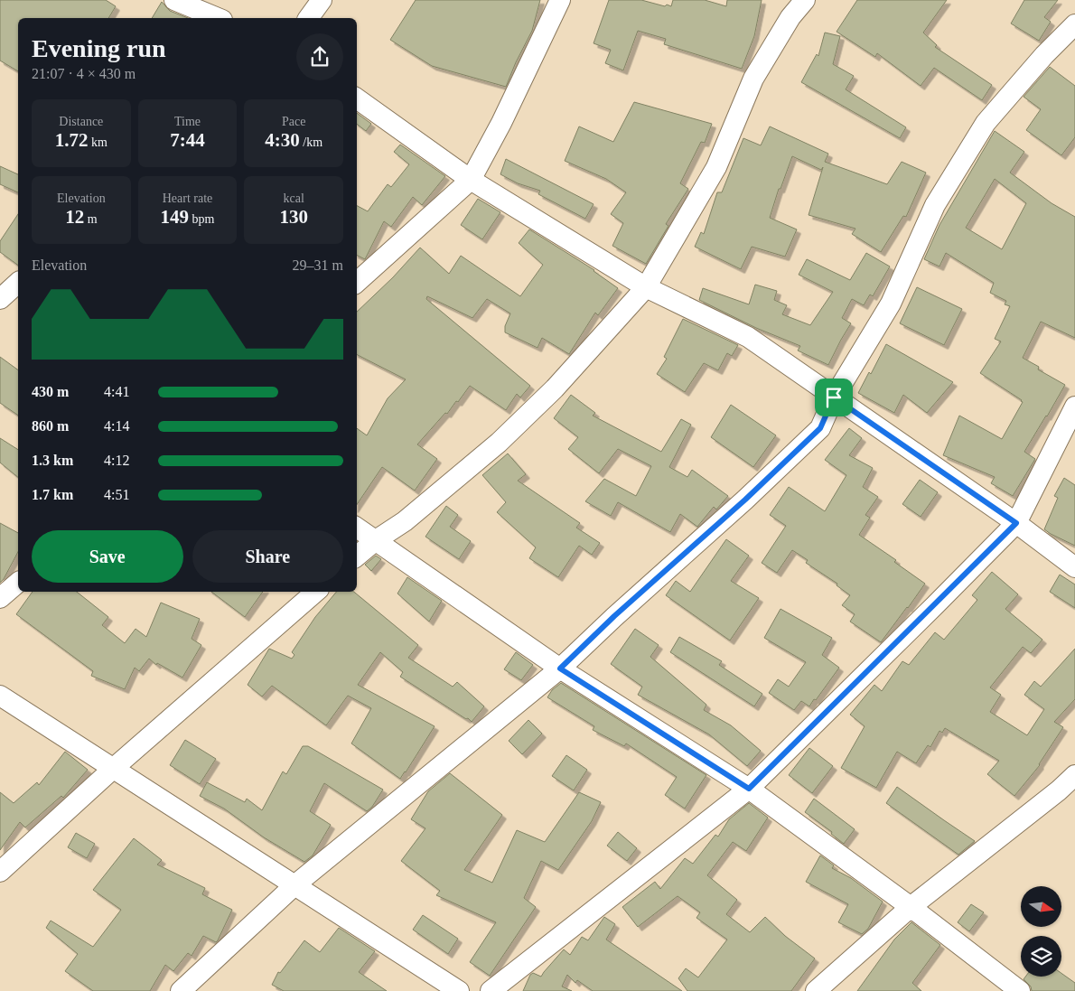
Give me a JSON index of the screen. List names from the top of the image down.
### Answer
{
  "north": "right",
  "page": {
    "heading": ["Evening run", "21:07 · 4 × 430 m"],
    "stats": [
      ["Distance", "1.72 km"],
      ["Time", "7:44"],
      ["Pace", "4:30 /km"],
      ["Elevation", "12 m"],
      ["Heart rate", "149 bpm"],
      ["kcal", "130"]
    ],
    "chart": ["Elevation", "29–31 m"],
    "list": [
      {
        "name": "430 m",
        "note": "4:41"
      },
      {
        "name": "860 m",
        "note": "4:14"
      },
      {
        "name": "1.3 km",
        "note": "4:12"
      },
      {
        "name": "1.7 km",
        "note": "4:51"
      }
    ],
    "buttons": ["Save", "Share"]
  }
}
